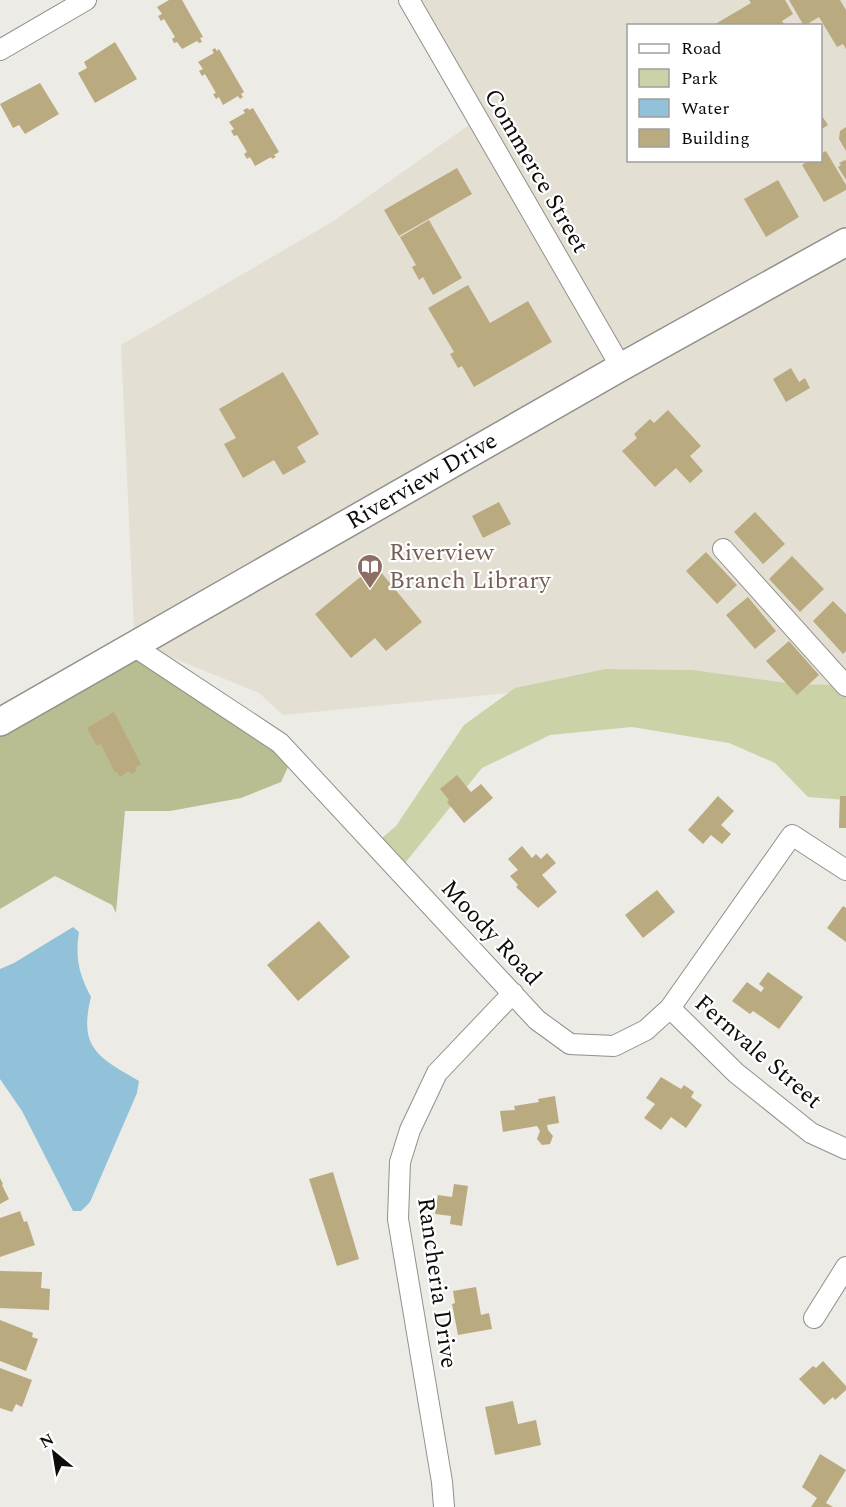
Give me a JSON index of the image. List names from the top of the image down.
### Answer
{
  "streets": {
    "street": [
      "Commerce Street",
      "Riverview Drive",
      "Moody Road",
      "Fernvale Street",
      "Rancheria Drive"
    ]
  },
  "crossings": [
    ["Commerce Street", "Riverview Drive"],
    ["Riverview Drive", "Moody Road"],
    ["Moody Road", "Fernvale Street"],
    ["Moody Road", "Rancheria Drive"]
  ],
  "places": {
    "library": ["Riverview Branch Library"]
  },
  "legend": [
    "Road",
    "Park",
    "Water",
    "Building"
  ],
  "north": "top left"
}
